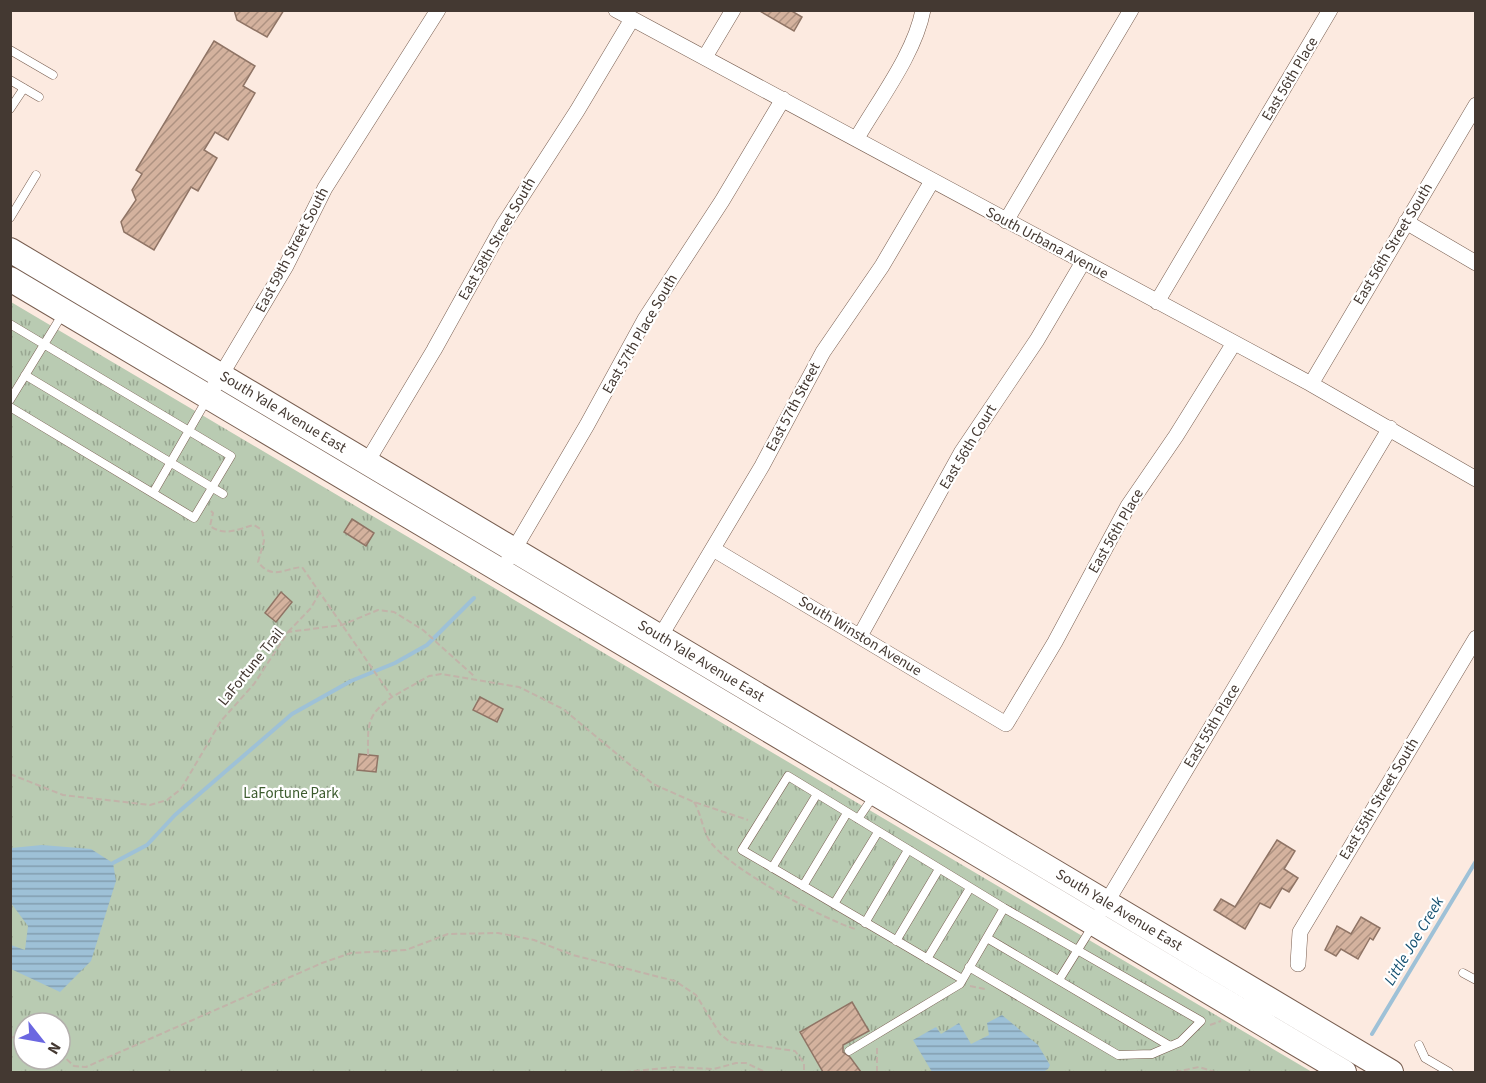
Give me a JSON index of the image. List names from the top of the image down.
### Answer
{
  "streets": {
    "main road": ["South Yale Avenue East"],
    "street": [
      "East 56th Place",
      "East 58th Street South",
      "South Urbana Avenue",
      "East 56th Street South",
      "East 59th Street South",
      "East 57th Place South",
      "East 57th Street",
      "East 56th Court",
      "South Winston Avenue",
      "East 55th Place",
      "East 55th Street South"
    ],
    "path": ["LaFortune Trail"]
  },
  "crossings": [
    ["East 56th Place", "South Urbana Avenue"],
    ["East 56th Place", "South Winston Avenue"],
    ["East 58th Street South", "South Urbana Avenue"],
    ["East 58th Street South", "South Yale Avenue East"],
    ["South Urbana Avenue", "East 56th Street South"],
    ["South Urbana Avenue", "East 57th Place South"],
    ["South Urbana Avenue", "East 57th Street"],
    ["South Urbana Avenue", "East 56th Court"],
    ["South Urbana Avenue", "East 55th Place"],
    ["East 59th Street South", "South Yale Avenue East"],
    ["East 57th Place South", "South Yale Avenue East"],
    ["East 57th Street", "South Yale Avenue East"],
    ["East 57th Street", "South Winston Avenue"],
    ["South Yale Avenue East", "East 55th Place"],
    ["East 56th Court", "South Winston Avenue"]
  ],
  "water": ["Little Joe Creek"],
  "parks": ["LaFortune Park"],
  "north": "bottom right"
}
